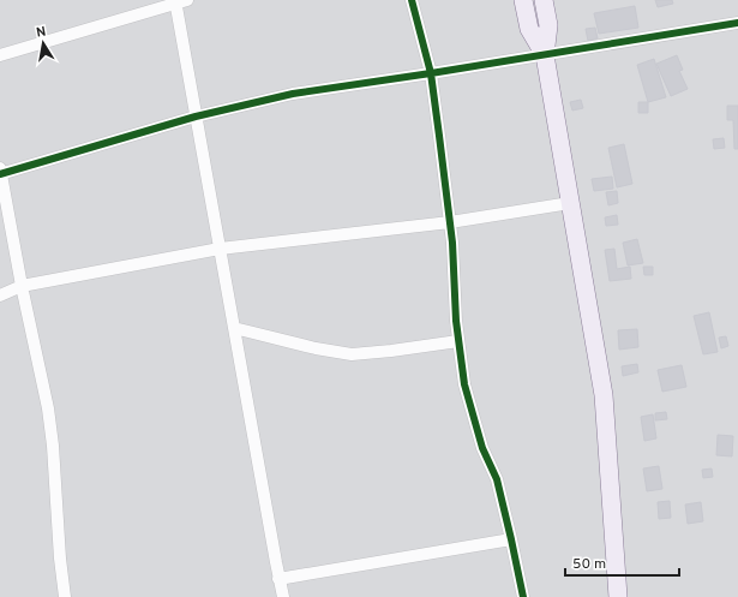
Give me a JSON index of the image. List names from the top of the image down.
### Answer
{
  "scale_bar": "50 m",
  "north": "top"
}
